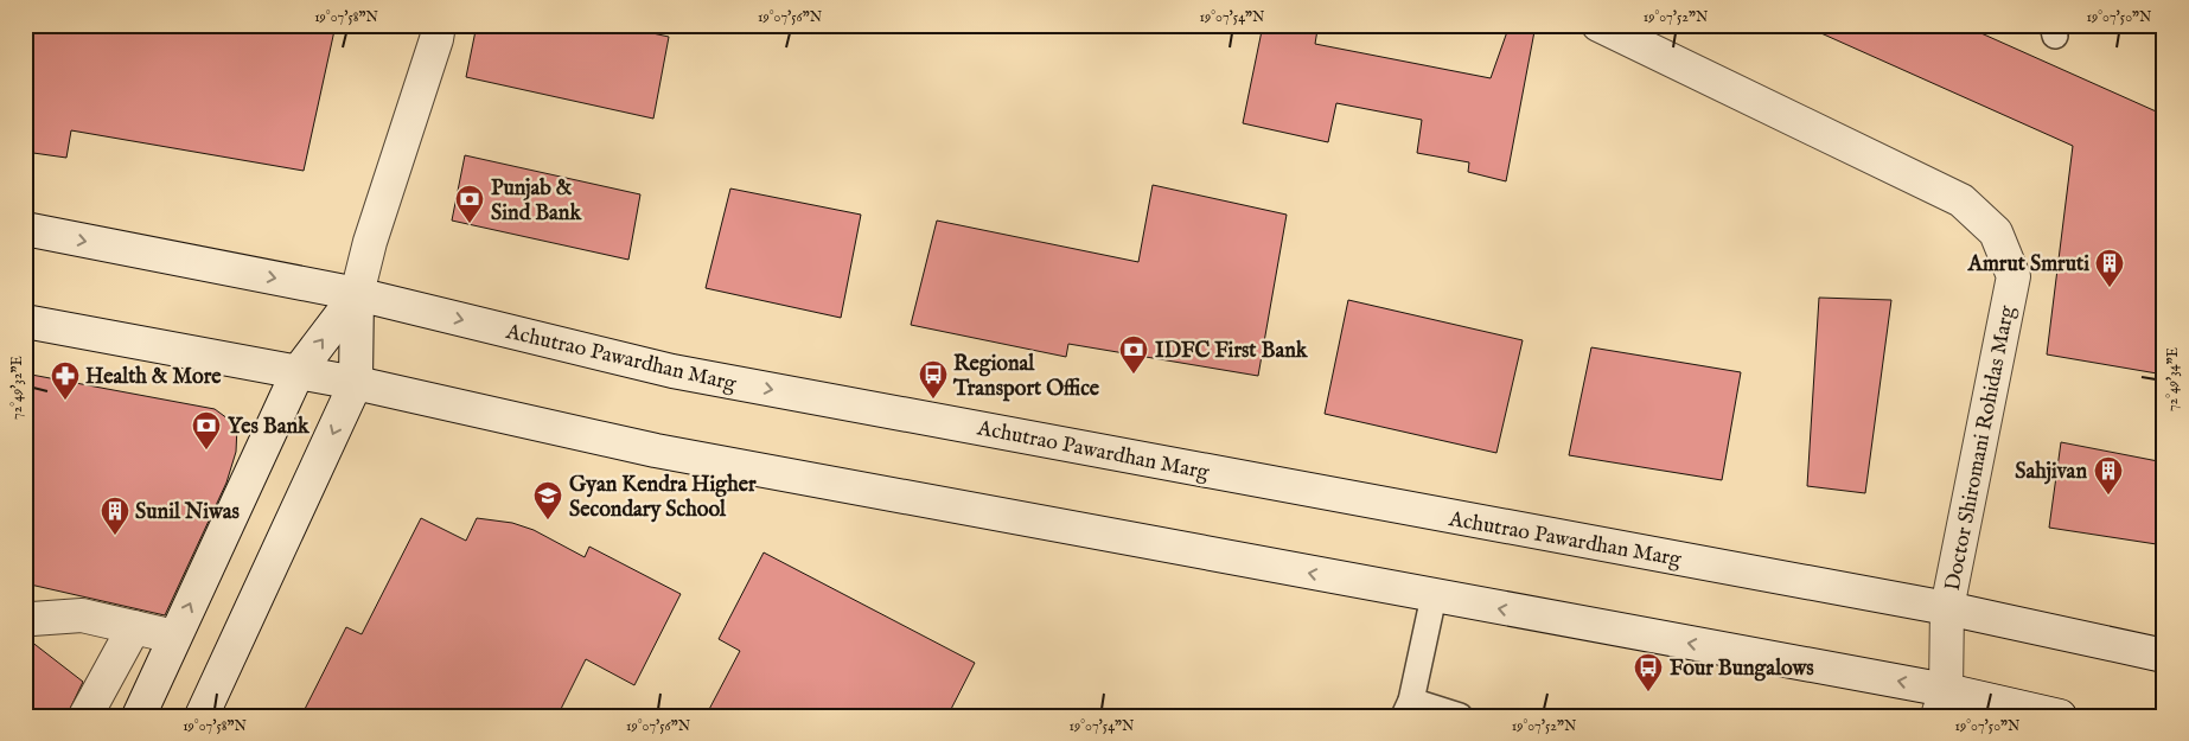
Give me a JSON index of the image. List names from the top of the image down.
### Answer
{
  "streets": {
    "main road": ["Achutrao Pawardhan Marg", "Doctor Shiromani Rohidas Marg"]
  },
  "crossings": [
    ["Achutrao Pawardhan Marg", "Doctor Shiromani Rohidas Marg"]
  ],
  "places": {
    "bank": ["Punjab & Sind Bank", "IDFC First Bank", "Yes Bank"],
    "building": ["Amrut Smruti", "Sahjivan", "Sunil Niwas"],
    "bus stop": ["Regional Transport Office", "Four Bungalows"],
    "pharmacy": ["Health & More"],
    "school or university": ["Gyan Kendra Higher Secondary School"]
  },
  "coordinates": [
    "19°07'58\"N",
    "19°07'56\"N",
    "19°07'54\"N",
    "19°07'52\"N",
    "19°07'50\"N",
    "72°49'34\"E",
    "72°49'32\"E"
  ]
}
